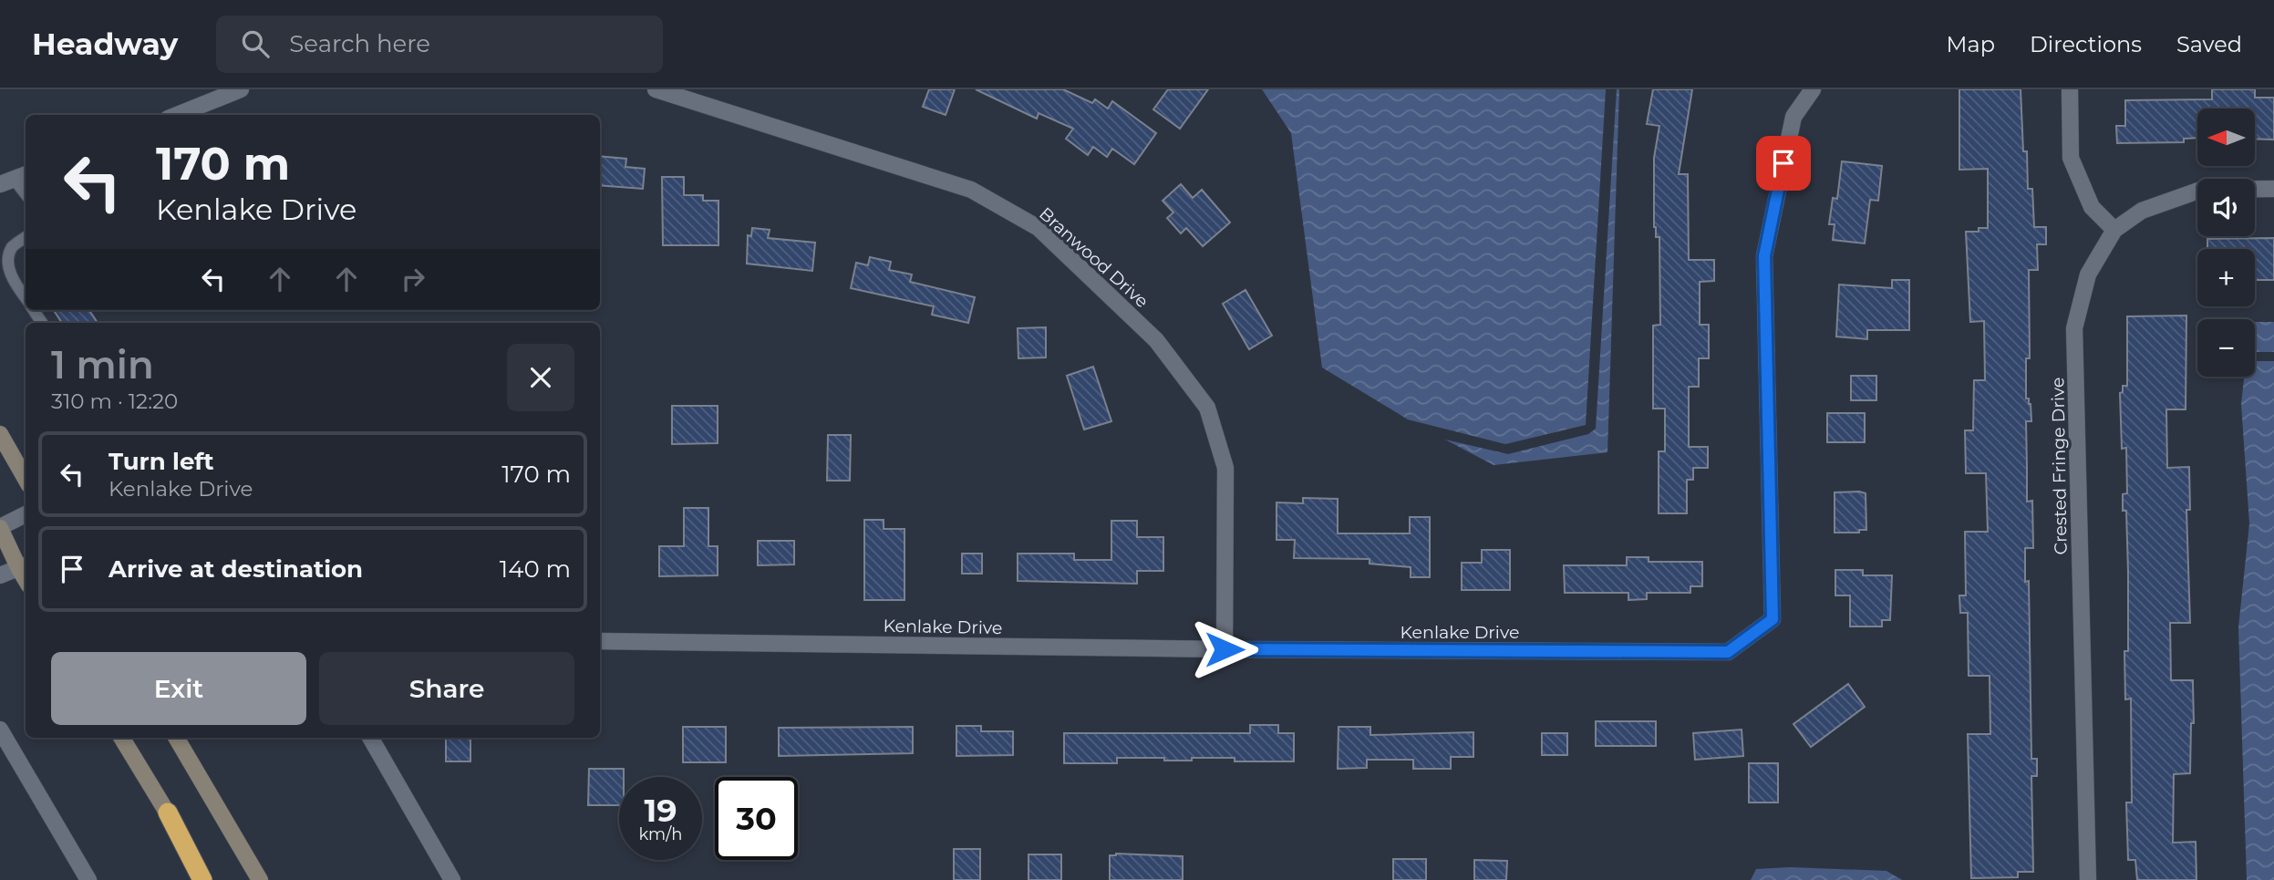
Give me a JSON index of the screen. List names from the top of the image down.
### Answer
{
  "streets": {
    "street": ["Branwood Drive", "Crested Fringe Drive", "Kenlake Drive"]
  },
  "crossings": [
    ["Branwood Drive", "Kenlake Drive"]
  ],
  "north": "left",
  "page": {
    "header": "Headway",
    "search": "Search here",
    "nav": ["Map", "Directions", "Saved"],
    "map_buttons": ["+", "−"],
    "turn": ["170 m", "Kenlake Drive"],
    "heading": ["1 min", "310 m · 12:20"],
    "list": [
      {
        "name": "Turn left",
        "note": "Kenlake Drive",
        "value": "170 m"
      },
      {
        "name": "Arrive at destination",
        "value": "140 m"
      }
    ],
    "buttons": ["Exit", "Share"],
    "speed": "19 km/h",
    "limit": "30"
  }
}
